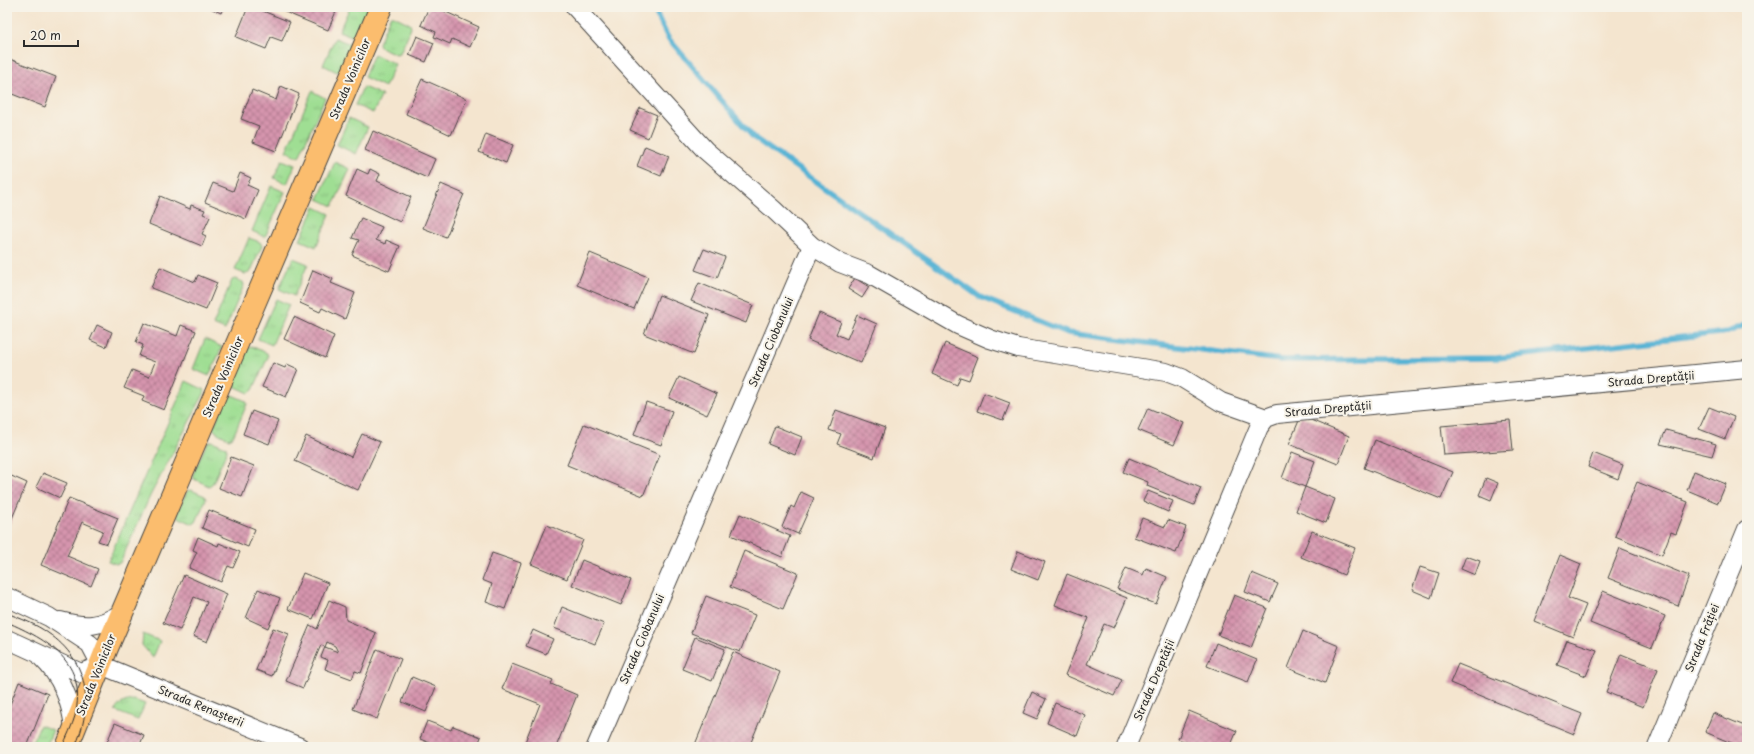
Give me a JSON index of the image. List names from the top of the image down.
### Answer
{
  "streets": {
    "main road": ["Strada Voinicilor"],
    "street": [
      "Strada Ciobanului",
      "Strada Dreptății",
      "Strada Frăției",
      "Strada Renașterii"
    ]
  },
  "crossings": [
    ["Strada Voinicilor", "Strada Renașterii"]
  ],
  "scale_bar": "20 m"
}
